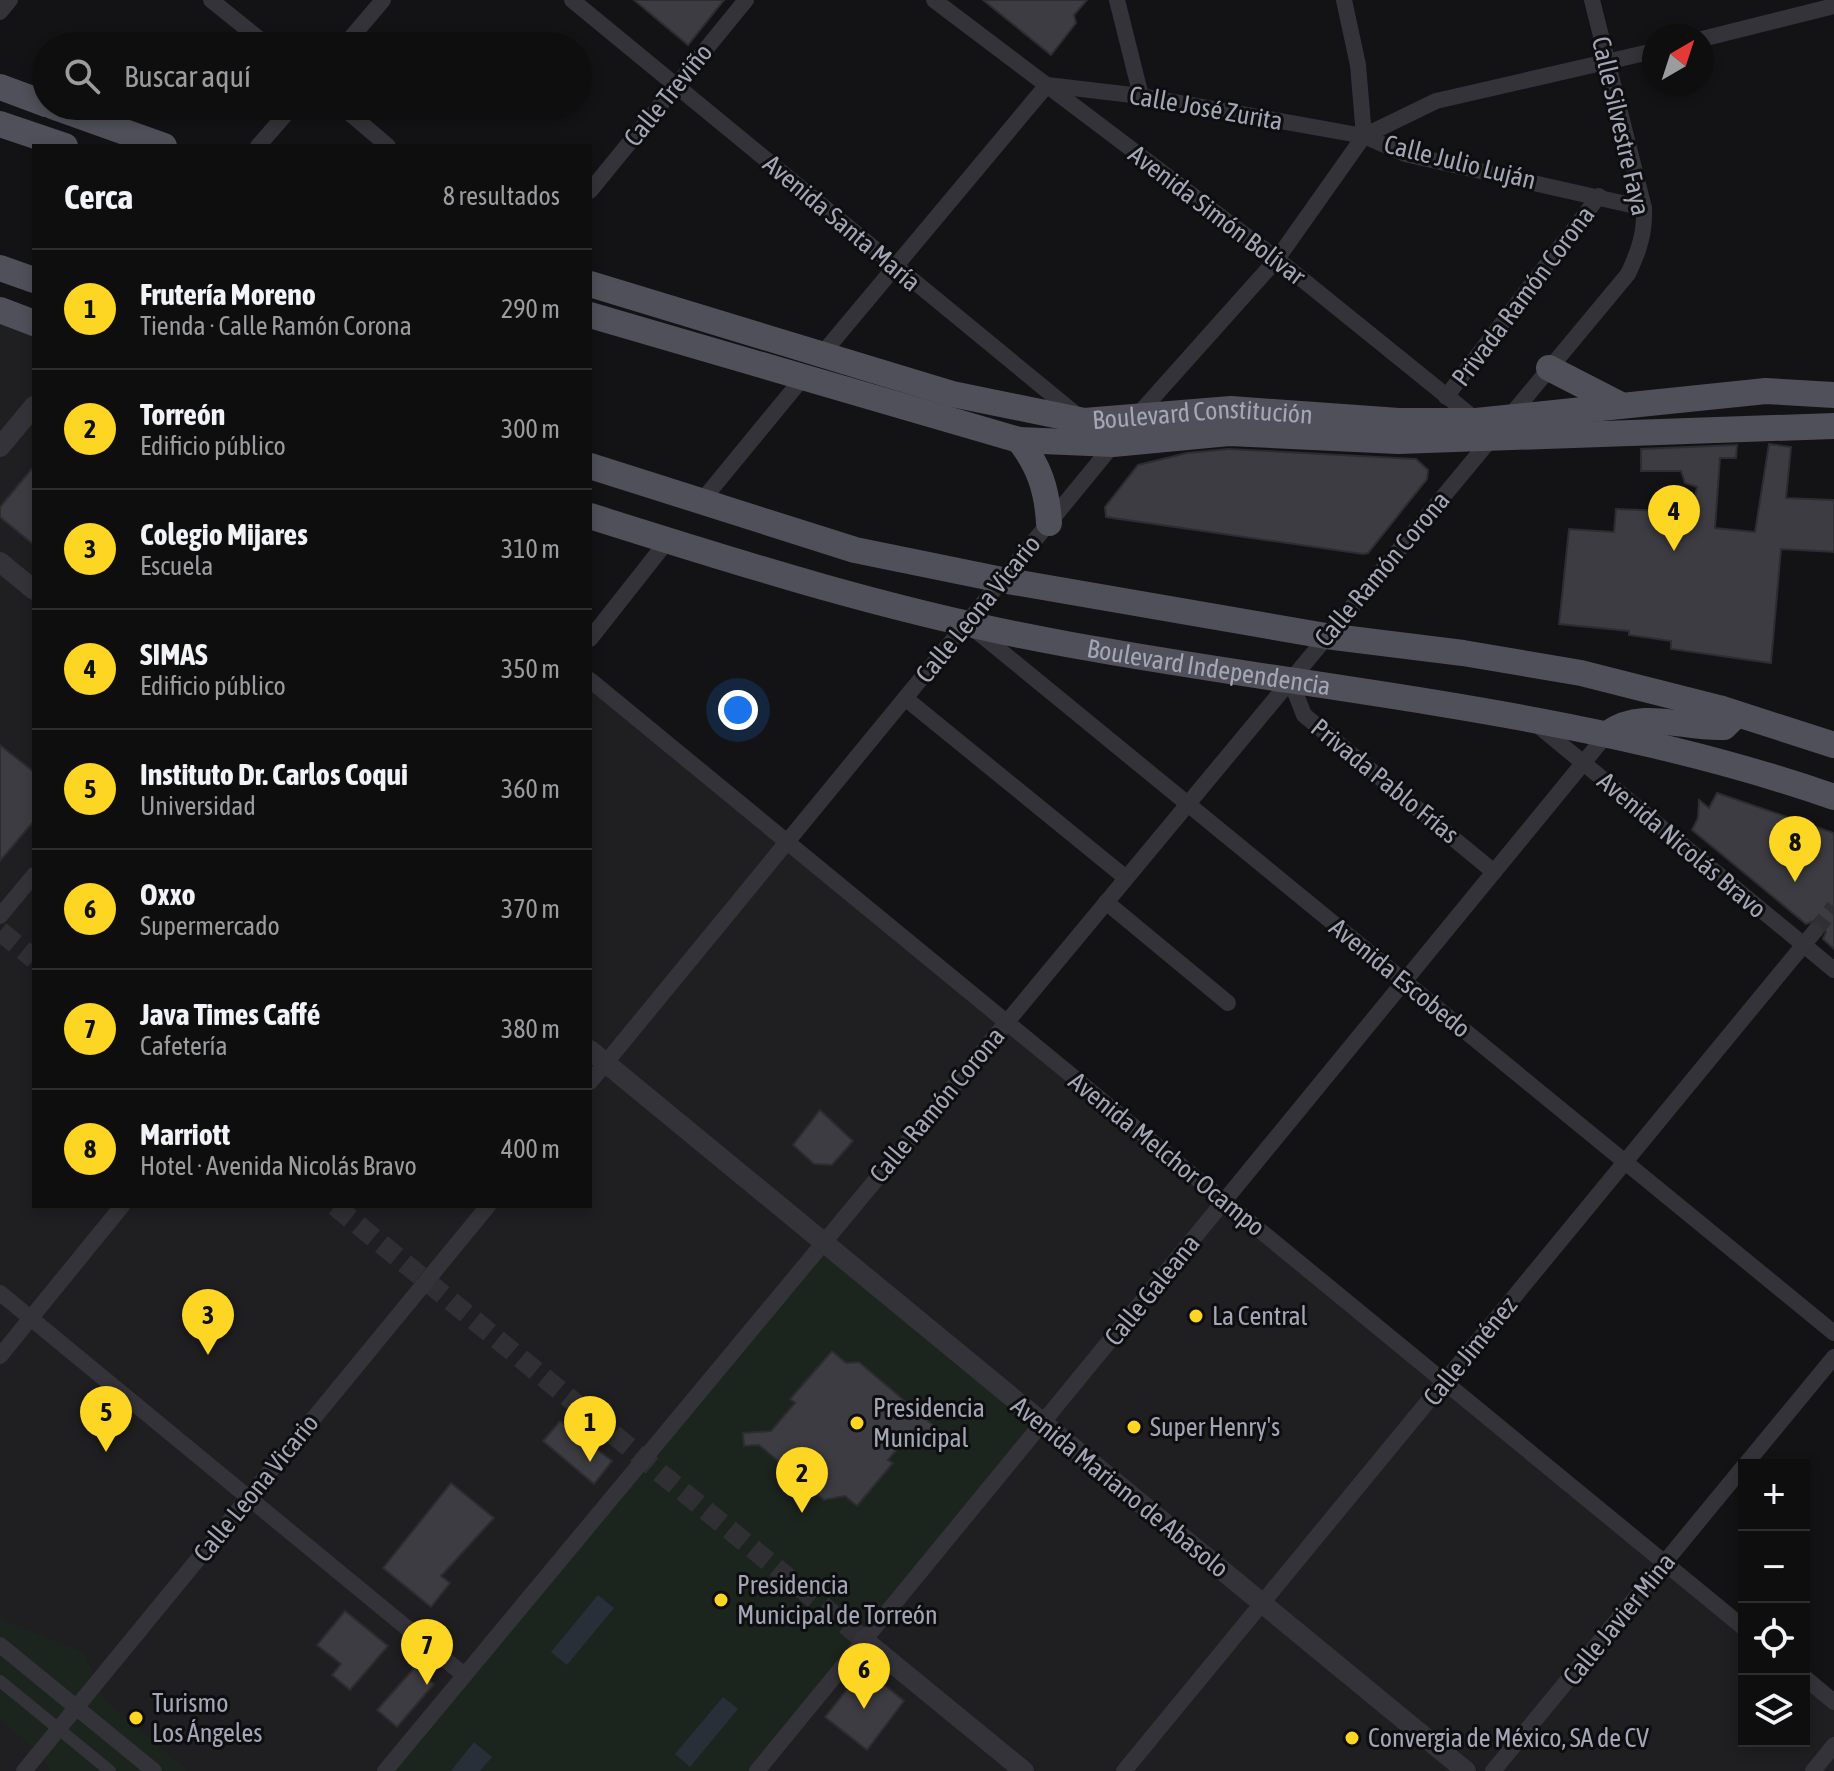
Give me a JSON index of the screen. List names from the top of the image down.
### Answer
{
  "streets": {
    "main road": ["Boulevard Constitución", "Boulevard Independencia"],
    "street": [
      "Calle Treviño",
      "Calle José Zurita",
      "Calle Silvestre Faya",
      "Calle Julio Luján",
      "Avenida Simón Bolívar",
      "Avenida Santa María",
      "Privada Ramón Corona",
      "Calle Ramón Corona",
      "Calle Leona Vicario",
      "Privada Pablo Frías",
      "Avenida Nicolás Bravo",
      "Avenida Escobedo",
      "Avenida Melchor Ocampo",
      "Calle Galeana",
      "Calle Jiménez",
      "Avenida Mariano de Abasolo",
      "Calle Javier Mina"
    ]
  },
  "crossings": [
    ["Calle Treviño", "Avenida Santa María"],
    ["Calle José Zurita", "Calle Julio Luján"],
    ["Calle José Zurita", "Avenida Simón Bolívar"],
    ["Calle José Zurita", "Calle Leona Vicario"],
    ["Calle Silvestre Faya", "Calle Julio Luján"],
    ["Calle Silvestre Faya", "Boulevard Constitución"],
    ["Calle Julio Luján", "Privada Ramón Corona"],
    ["Calle Julio Luján", "Calle Leona Vicario"],
    ["Avenida Simón Bolívar", "Privada Ramón Corona"],
    ["Avenida Simón Bolívar", "Boulevard Constitución"],
    ["Avenida Simón Bolívar", "Calle Ramón Corona"],
    ["Avenida Simón Bolívar", "Calle Leona Vicario"],
    ["Avenida Santa María", "Boulevard Constitución"],
    ["Avenida Santa María", "Calle Leona Vicario"],
    ["Boulevard Constitución", "Calle Ramón Corona"],
    ["Boulevard Constitución", "Calle Leona Vicario"],
    ["Calle Ramón Corona", "Boulevard Independencia"],
    ["Calle Ramón Corona", "Privada Pablo Frías"],
    ["Calle Ramón Corona", "Avenida Escobedo"],
    ["Calle Ramón Corona", "Avenida Melchor Ocampo"],
    ["Calle Ramón Corona", "Avenida Mariano de Abasolo"],
    ["Calle Leona Vicario", "Boulevard Independencia"],
    ["Calle Leona Vicario", "Avenida Escobedo"],
    ["Calle Leona Vicario", "Avenida Melchor Ocampo"],
    ["Calle Leona Vicario", "Avenida Mariano de Abasolo"],
    ["Boulevard Independencia", "Privada Pablo Frías"],
    ["Boulevard Independencia", "Avenida Nicolás Bravo"],
    ["Boulevard Independencia", "Avenida Escobedo"],
    ["Boulevard Independencia", "Calle Galeana"],
    ["Privada Pablo Frías", "Calle Galeana"],
    ["Avenida Nicolás Bravo", "Calle Galeana"],
    ["Avenida Nicolás Bravo", "Calle Jiménez"],
    ["Avenida Escobedo", "Calle Galeana"],
    ["Avenida Escobedo", "Calle Jiménez"],
    ["Avenida Melchor Ocampo", "Calle Galeana"],
    ["Avenida Melchor Ocampo", "Calle Jiménez"],
    ["Avenida Melchor Ocampo", "Calle Javier Mina"],
    ["Calle Galeana", "Avenida Mariano de Abasolo"],
    ["Calle Jiménez", "Avenida Mariano de Abasolo"]
  ],
  "places": [
    "La Central",
    "Presidencia Municipal",
    "Super Henry's",
    "Presidencia Municipal de Torreón",
    "Turismo Los Ángeles",
    "Convergia de México, SA de CV"
  ],
  "north": "top right",
  "page": {
    "search": "Buscar aquí",
    "heading": ["Cerca", "8 resultados"],
    "list": [
      {
        "mark": "1",
        "name": "Frutería Moreno",
        "note": "Tienda · Calle Ramón Corona",
        "value": "290 m"
      },
      {
        "mark": "2",
        "name": "Torreón",
        "note": "Edificio público",
        "value": "300 m"
      },
      {
        "mark": "3",
        "name": "Colegio Mijares",
        "note": "Escuela",
        "value": "310 m"
      },
      {
        "mark": "4",
        "name": "SIMAS",
        "note": "Edificio público",
        "value": "350 m"
      },
      {
        "mark": "5",
        "name": "Instituto Dr. Carlos Coqui",
        "note": "Universidad",
        "value": "360 m"
      },
      {
        "mark": "6",
        "name": "Oxxo",
        "note": "Supermercado",
        "value": "370 m"
      },
      {
        "mark": "7",
        "name": "Java Times Caffé",
        "note": "Cafetería",
        "value": "380 m"
      },
      {
        "mark": "8",
        "name": "Marriott",
        "note": "Hotel · Avenida Nicolás Bravo",
        "value": "400 m"
      }
    ],
    "pins": [
      "4",
      "8",
      "3",
      "5",
      "1",
      "2",
      "7",
      "6"
    ],
    "map_buttons": ["+", "−"]
  }
}
